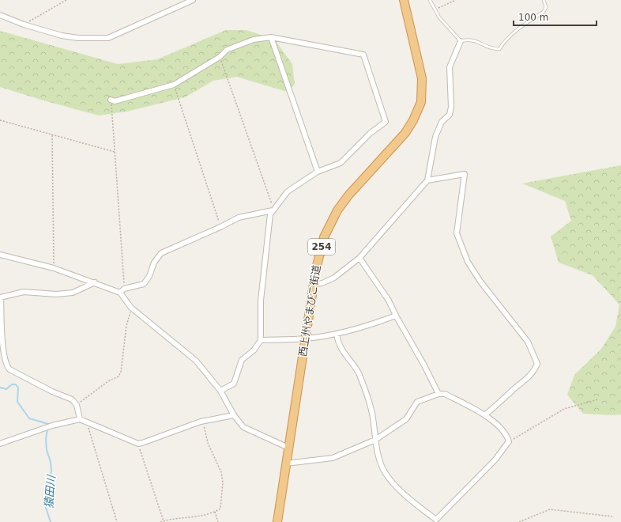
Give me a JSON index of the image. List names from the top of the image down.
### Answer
{
  "streets": {
    "highway": ["254", "西上州やまびこ街道"]
  },
  "water": ["猿田川"],
  "scale_bar": "100 m"
}
